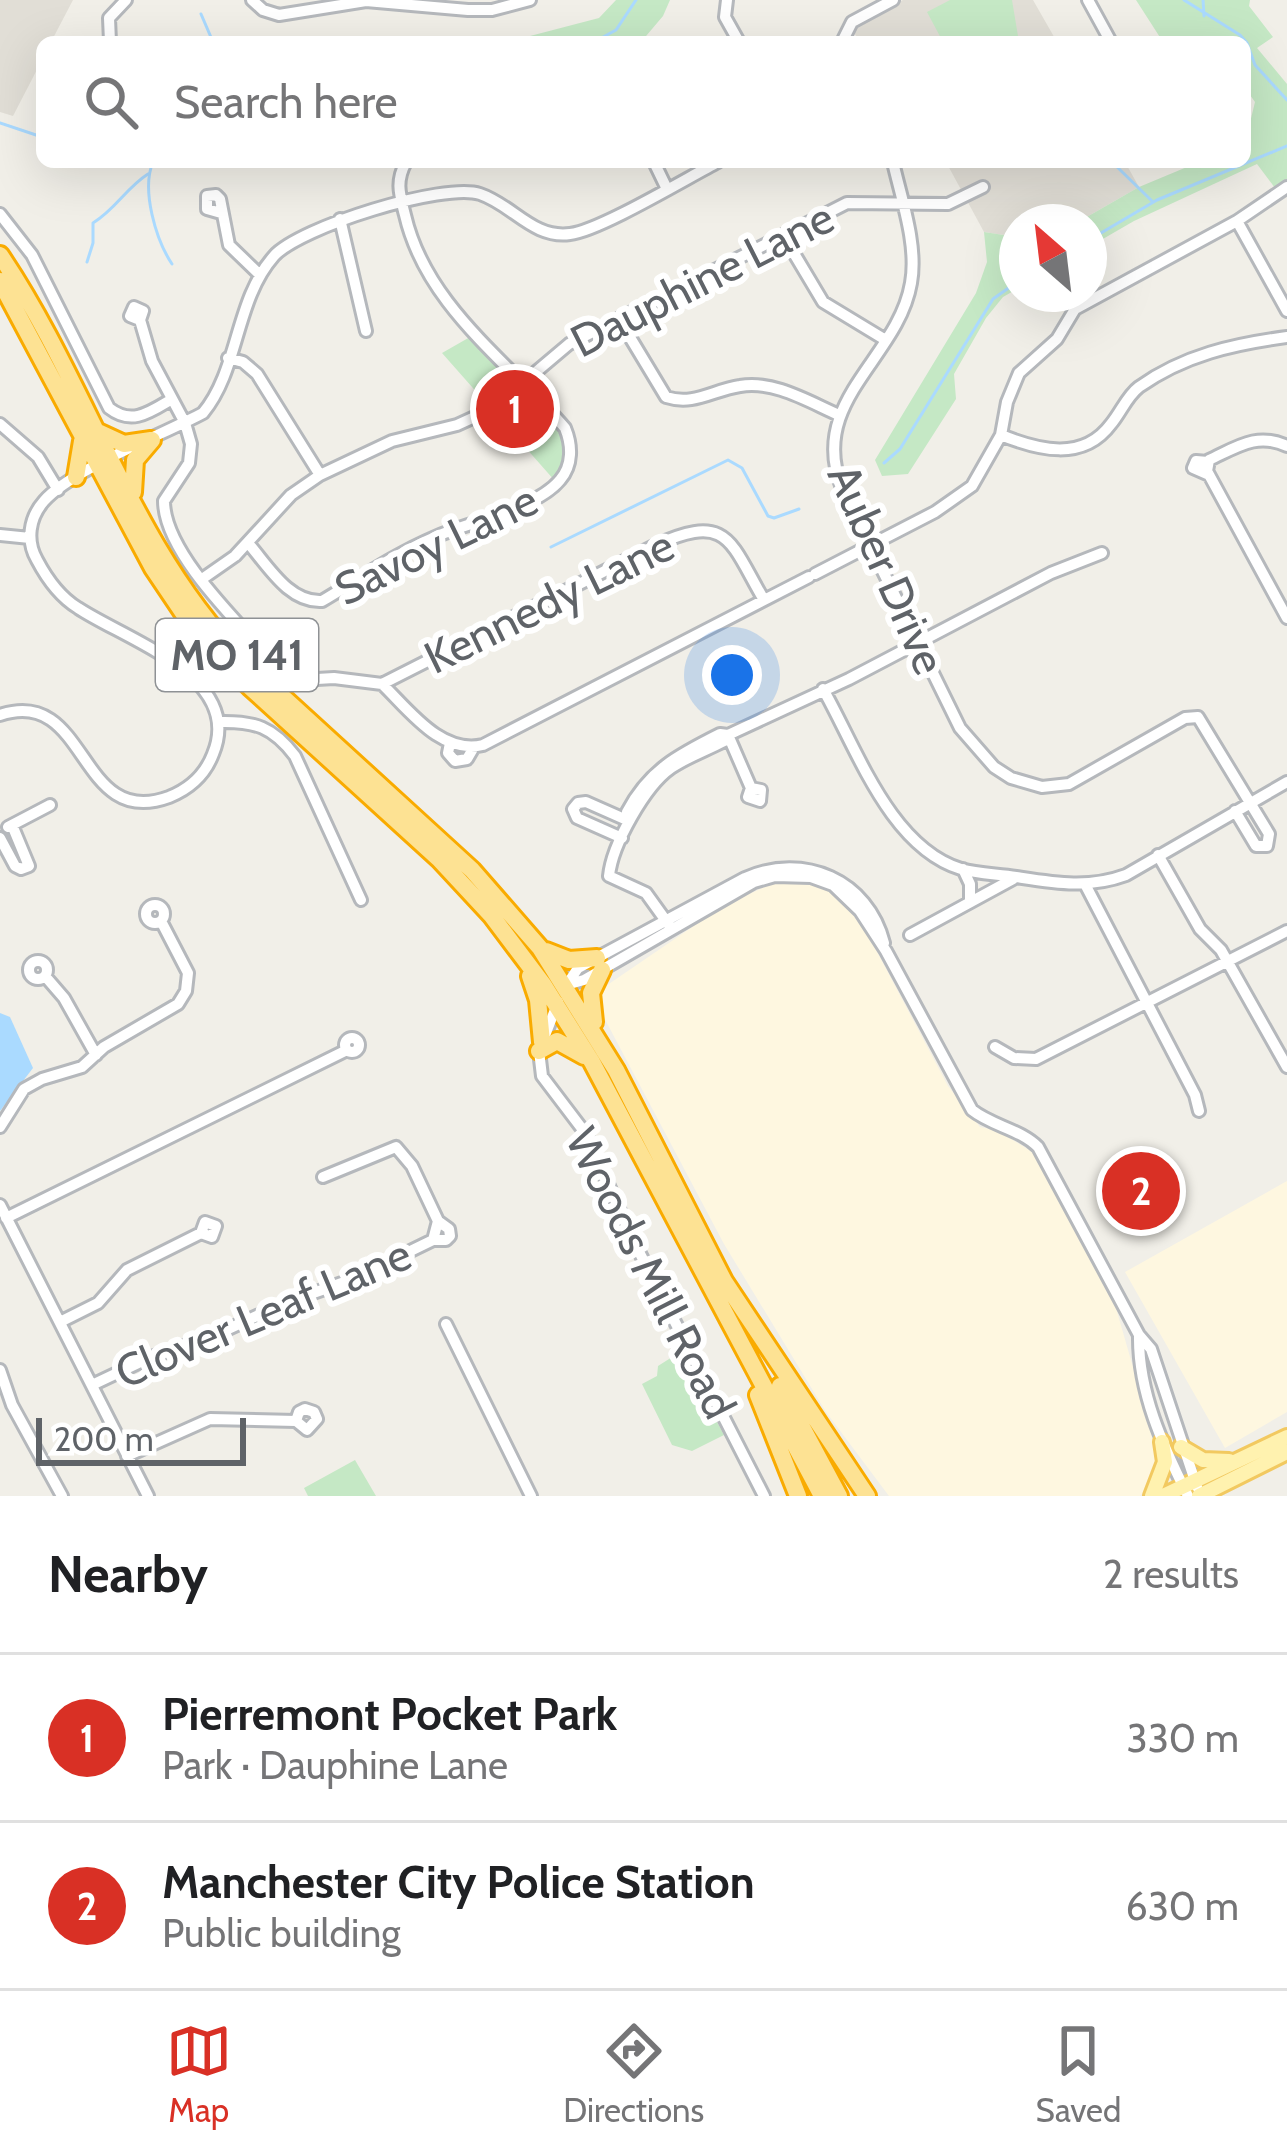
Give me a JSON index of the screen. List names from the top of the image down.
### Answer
{
  "streets": {
    "highway": ["MO 141"],
    "street": [
      "Dauphine Lane",
      "Savoy Lane",
      "Auber Drive",
      "Kennedy Lane",
      "Woods Mill Road",
      "Clover Leaf Lane"
    ]
  },
  "crossings": [
    ["Dauphine Lane", "Savoy Lane"],
    ["Dauphine Lane", "Auber Drive"],
    ["Dauphine Lane", "Kennedy Lane"]
  ],
  "scale_bar": "200 m",
  "north": "top left",
  "page": {
    "search": "Search here",
    "pins": ["1", "2"],
    "scale": "200 m",
    "heading": ["Nearby", "2 results"],
    "list": [
      {
        "mark": "1",
        "name": "Pierremont Pocket Park",
        "note": "Park · Dauphine Lane",
        "value": "330 m"
      },
      {
        "mark": "2",
        "name": "Manchester City Police Station",
        "note": "Public building",
        "value": "630 m"
      }
    ],
    "nav": ["Map", "Directions", "Saved"]
  }
}
